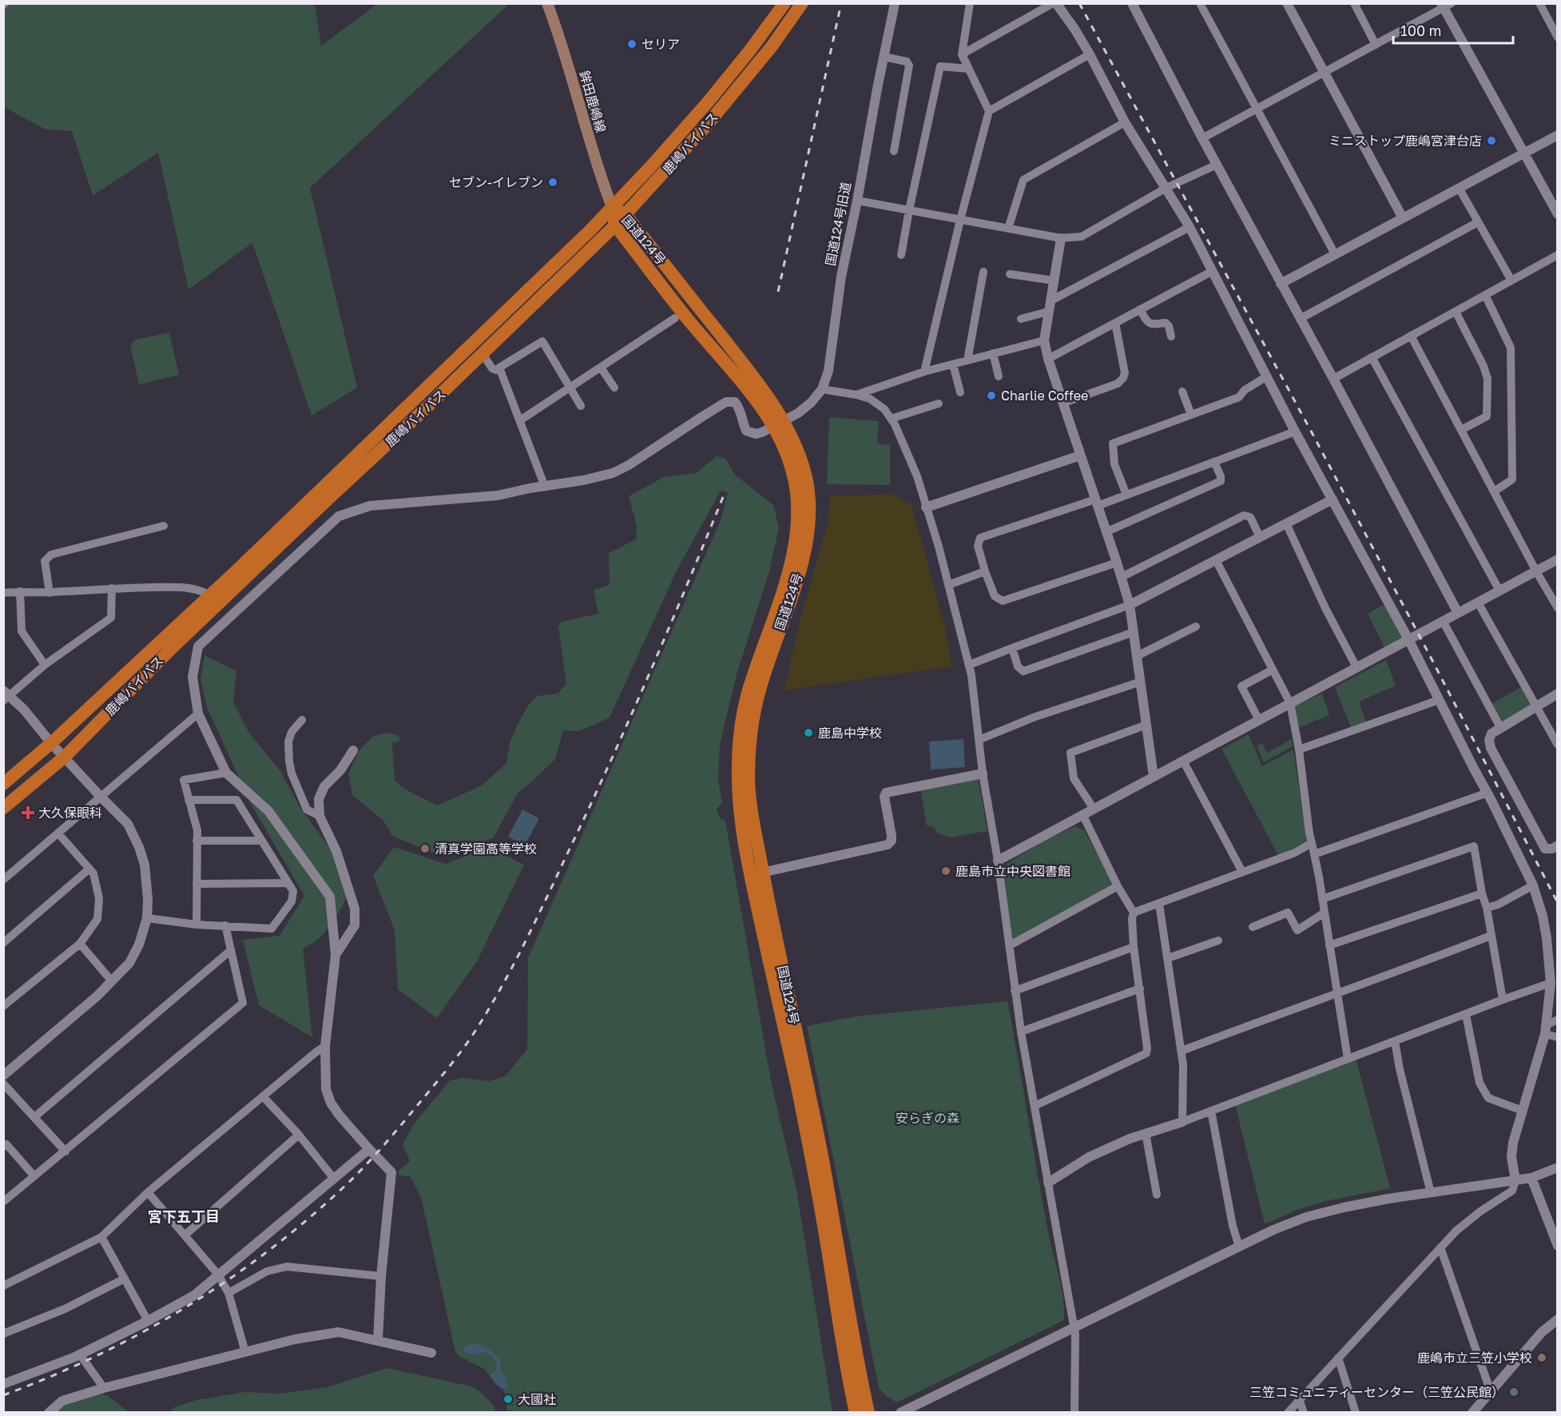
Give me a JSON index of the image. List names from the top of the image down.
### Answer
{
  "streets": {
    "highway": ["鹿嶋バイパス", "国道124号"],
    "main road": ["鉾田鹿嶋線"],
    "street": ["国道124号旧道"]
  },
  "crossings": [
    ["鉾田鹿嶋線", "鹿嶋バイパス"],
    ["鉾田鹿嶋線", "国道124号"],
    ["鹿嶋バイパス", "国道124号"],
    ["国道124号旧道", "国道124号"]
  ],
  "districts": ["宮下五丁目"],
  "parks": ["安らぎの森"],
  "places": {
    "other": [
      "セリア",
      "ミニストップ鹿嶋宮津台店",
      "セブン-イレブン",
      "Charlie Coffee",
      "鹿島中学校",
      "清真学園高等学校",
      "鹿島市立中央図書館",
      "鹿嶋市立三笠小学校",
      "三笠コミュニティーセンター（三笠公民館）",
      "大國社"
    ],
    "health": ["大久保眼科"]
  },
  "scale_bar": "100 m"
}
